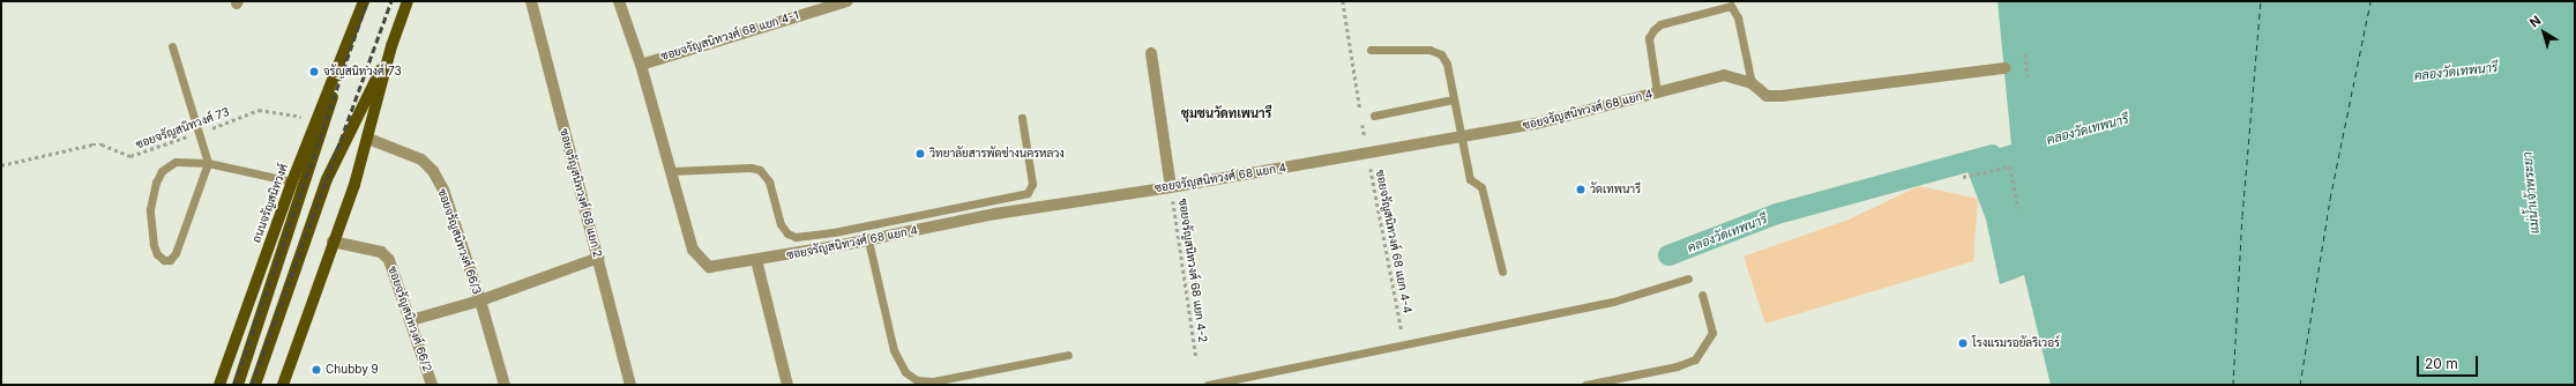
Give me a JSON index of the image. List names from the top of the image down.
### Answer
{
  "streets": {
    "main road": ["ถนนจรัญสนิทวงศ์"],
    "street": [
      "ซอยจรัญสนิทวงศ์ 68 แยก 4-1",
      "ซอยจรัญสนิทวงศ์ 68 แยก 4",
      "ซอยจรัญสนิทวงศ์ 68 แยก 2",
      "ซอยจรัญสนิทวงศ์ 66/3",
      "ซอยจรัญสนิทวงศ์ 66/2"
    ],
    "path": ["ซอยจรัญสนิทวงศ์ 73", "ซอยจรัญสนิทวงศ์ 68 แยก 4-4", "ซอยจรัญสนิทวงศ์ 68 แยก 4-2"]
  },
  "crossings": [
    ["ซอยจรัญสนิทวงศ์ 68 แยก 4-1", "ซอยจรัญสนิทวงศ์ 68 แยก 4"],
    ["ซอยจรัญสนิทวงศ์ 68 แยก 4", "ซอยจรัญสนิทวงศ์ 68 แยก 4-4"],
    ["ซอยจรัญสนิทวงศ์ 68 แยก 4", "ซอยจรัญสนิทวงศ์ 68 แยก 4-2"],
    ["ซอยจรัญสนิทวงศ์ 73", "ถนนจรัญสนิทวงศ์"]
  ],
  "districts": ["ชุมชนวัดทเพนารี"],
  "water": ["คลองวัดเทพนารี", "แม่น้ำเจ้าพระยา"],
  "places": [
    "จรัญสนิทวงศ์ 73",
    "วิทยาลัยสารพัดช่างนครหลวง",
    "วัดเทพนารี",
    "โรงแรมรอยัลริเวอร์",
    "Chubby 9"
  ],
  "scale_bar": "20 m",
  "north": "top left"
}
